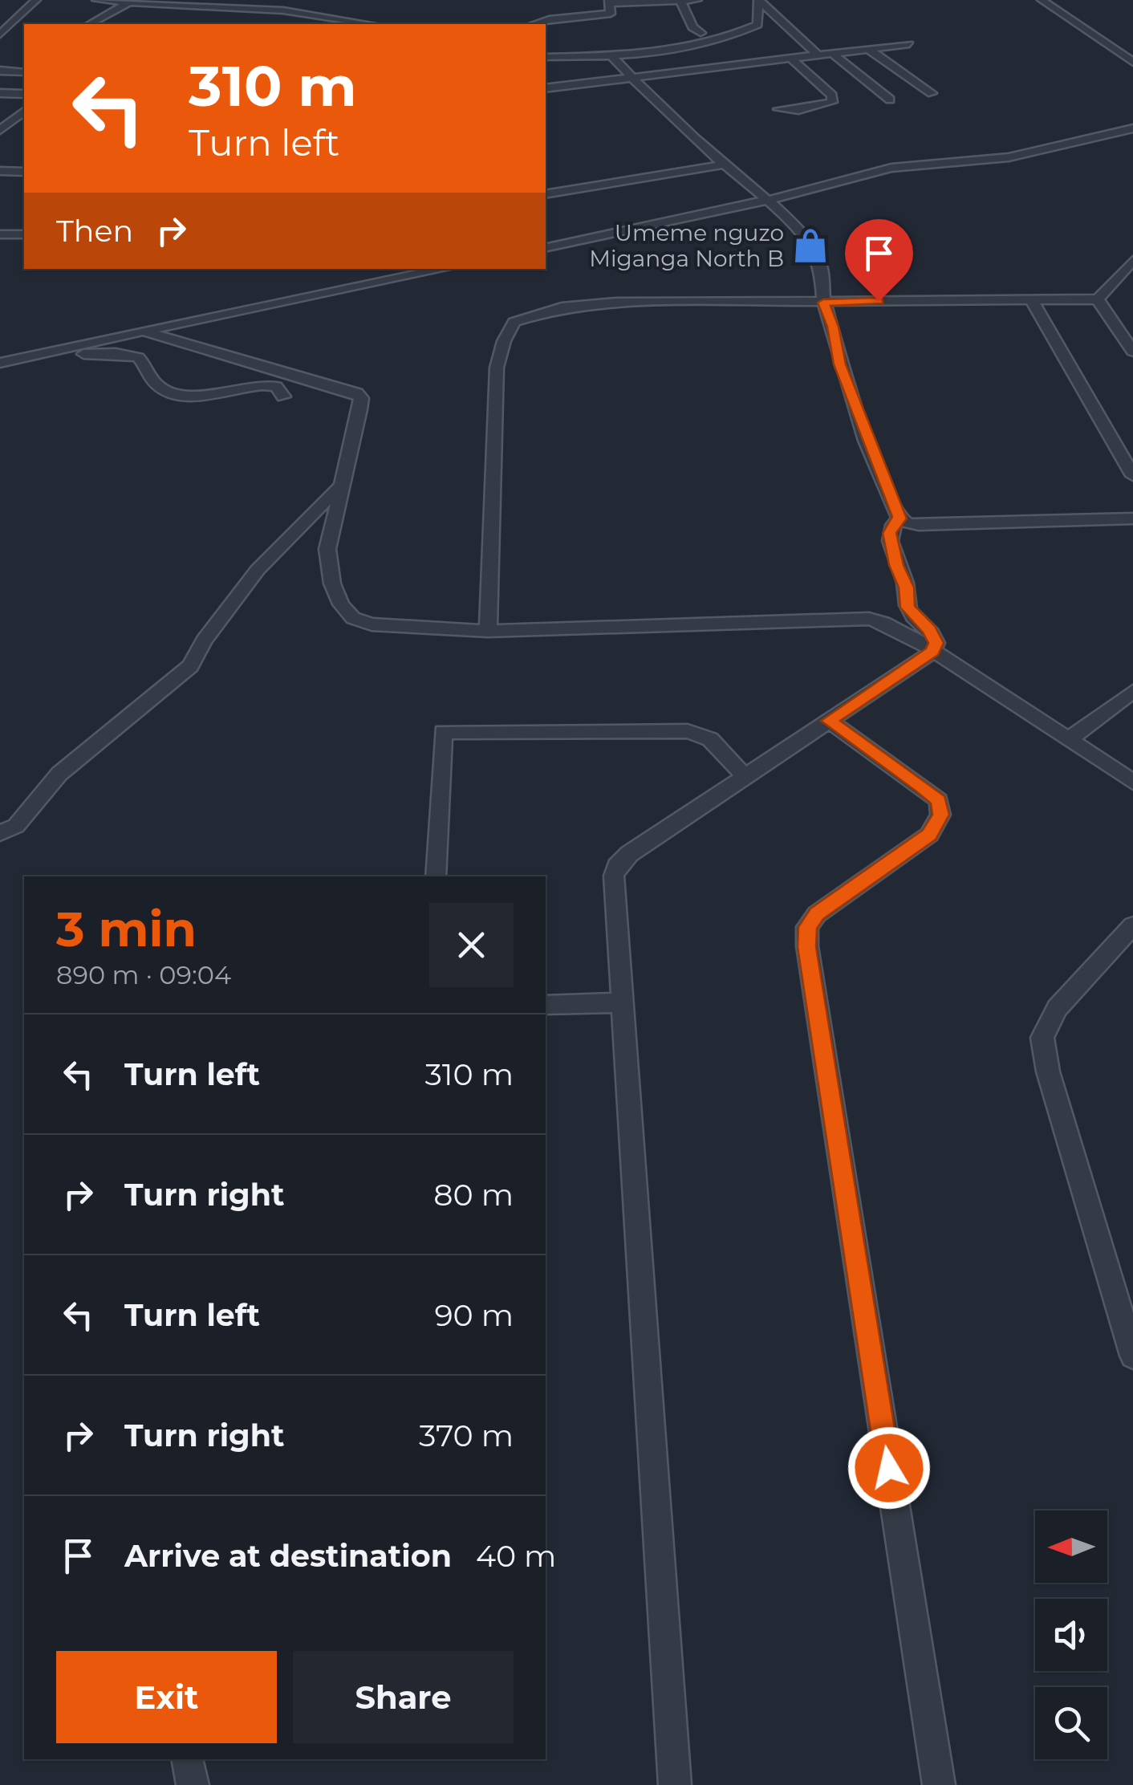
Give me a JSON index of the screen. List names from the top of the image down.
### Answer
{
  "places": {
    "shop": ["Umeme nguzo Miganga North B"]
  },
  "north": "left",
  "page": {
    "turn": ["310 m", "Turn left"],
    "then": "Then",
    "heading": ["3 min", "890 m · 09:04"],
    "list": [
      {
        "name": "Turn left",
        "value": "310 m"
      },
      {
        "name": "Turn right",
        "value": "80 m"
      },
      {
        "name": "Turn left",
        "value": "90 m"
      },
      {
        "name": "Turn right",
        "value": "370 m"
      },
      {
        "name": "Arrive at destination",
        "value": "40 m"
      }
    ],
    "buttons": ["Exit", "Share"]
  }
}
